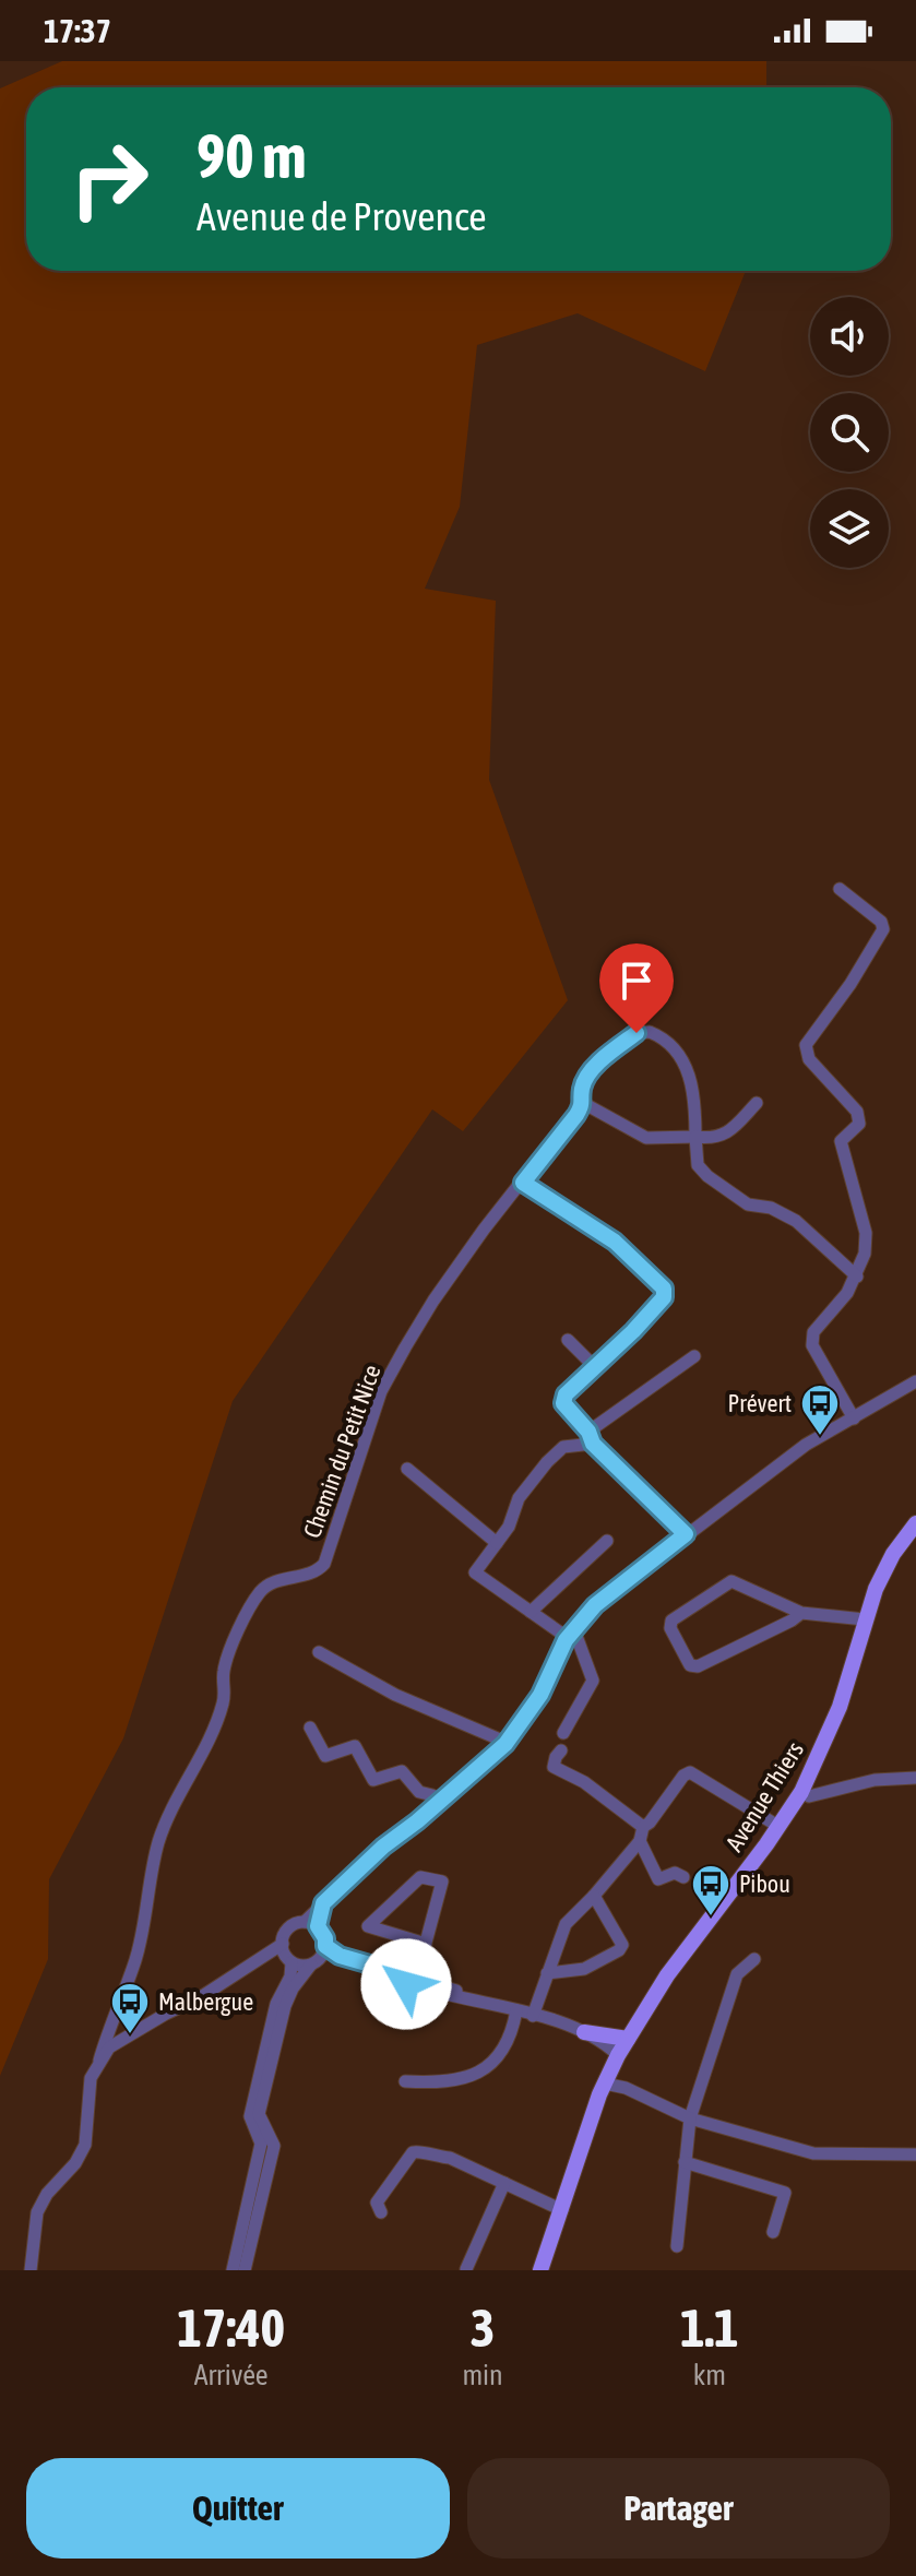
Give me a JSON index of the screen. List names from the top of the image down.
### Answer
{
  "streets": {
    "main road": ["Avenue Thiers"],
    "street": ["Chemin du Petit Nice"]
  },
  "places": {
    "bus stop": ["Prévert", "Pibou", "Malbergue"]
  },
  "page": {
    "status": "17:37",
    "turn": ["90 m", "Avenue de Provence"],
    "eta": [
      "17:40",
      "Arrivée",
      "3",
      "min",
      "1.1",
      "km"
    ],
    "buttons": ["Quitter", "Partager"]
  }
}
